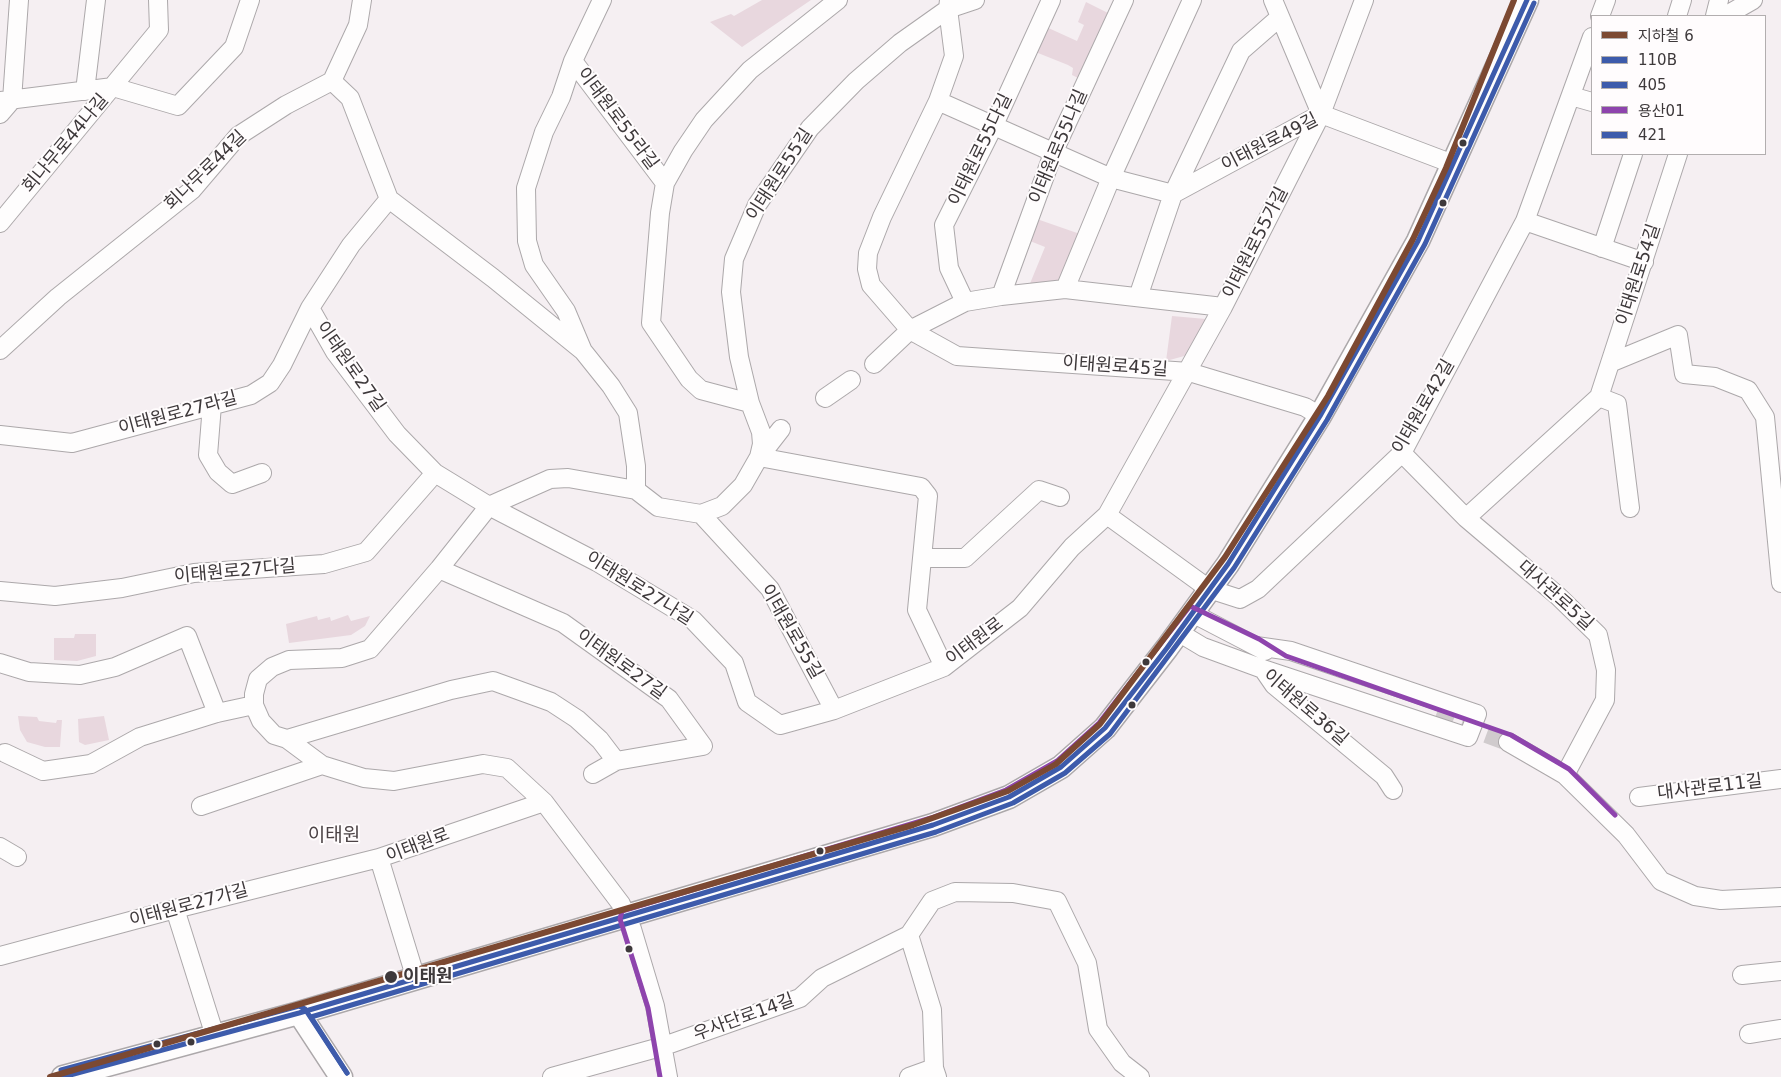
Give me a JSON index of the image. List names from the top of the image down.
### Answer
{
  "streets": {
    "street": [
      "이태원로55라길",
      "이태원로49길",
      "회나무로44나길",
      "이태원로55나길",
      "이태원로55다길",
      "회나무로44길",
      "이태원로55길",
      "이태원로55가길",
      "이태원로54길",
      "이태원로27길",
      "이태원로45길",
      "이태원로42길",
      "이태원로27라길",
      "이태원로27다길",
      "이태원로27나길",
      "대사관로5길",
      "이태원로",
      "이태원로36길",
      "대사관로11길",
      "이태원로27가길",
      "우사단로14길"
    ]
  },
  "crossings": [
    ["이태원로55라길", "이태원로55길"],
    ["이태원로49길", "이태원로55가길"],
    ["이태원로55길", "이태원로45길"],
    ["이태원로55길", "이태원로"],
    ["이태원로55가길", "이태원로45길"],
    ["이태원로55가길", "이태원로"],
    ["이태원로54길", "대사관로5길"],
    ["이태원로27길", "이태원로27라길"],
    ["이태원로27길", "이태원로27다길"],
    ["이태원로27길", "이태원로27나길"],
    ["이태원로45길", "이태원로"],
    ["이태원로42길", "대사관로5길"],
    ["이태원로27나길", "이태원로"],
    ["이태원로", "이태원로27가길"]
  ],
  "districts": ["이태원"],
  "places": ["이태원"],
  "lines": [
    "metro line 6",
    "transit line 110B",
    "transit line 405",
    "transit line 용산01",
    "transit line 421"
  ],
  "legend": [
    "지하철 6",
    "110B",
    "405",
    "용산01",
    "421"
  ]
}
